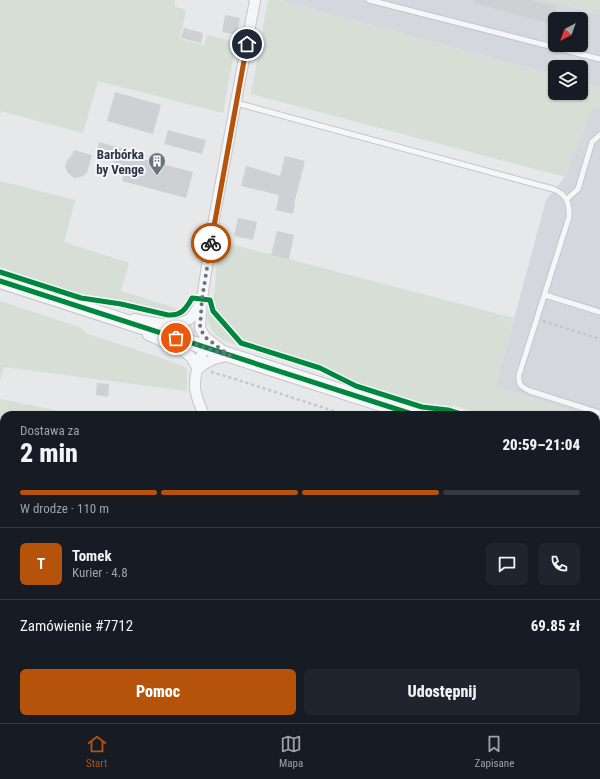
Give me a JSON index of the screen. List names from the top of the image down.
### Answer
{
  "places": {
    "building": ["Barbórka by Venge"]
  },
  "north": "bottom left",
  "page": {
    "heading": ["2 min", "Dostawa za", "20:59–21:04"],
    "panel": [
      "Tomek",
      "Kurier · 4.8",
      "Zamówienie #7712",
      "69.85 zł"
    ],
    "bar": "W drodze · 110 m",
    "round": "T",
    "buttons": ["Pomoc", "Udostępnij"],
    "tabs": ["Start", "Mapa", "Zapisane"]
  }
}
